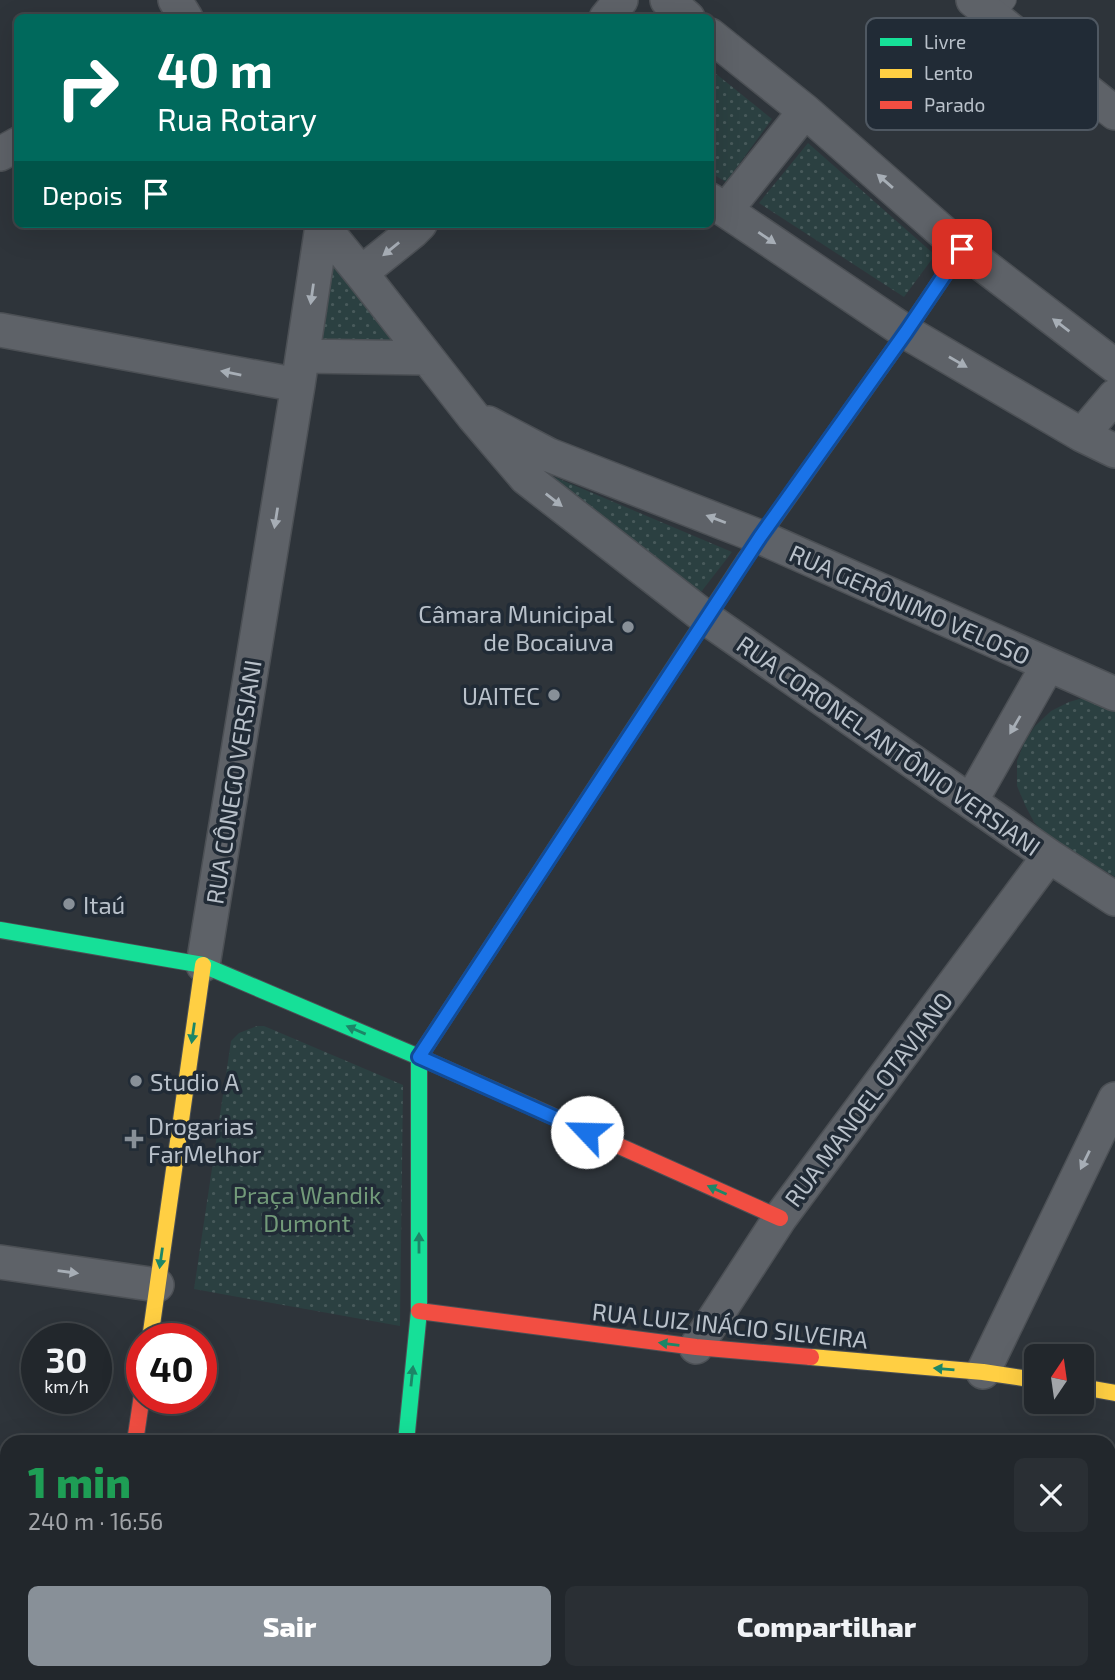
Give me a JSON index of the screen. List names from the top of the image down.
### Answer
{
  "streets": {
    "street": [
      "RUA GERÔNIMO VELOSO",
      "RUA CORONEL ANTÔNIO VERSIANI",
      "RUA CÔNEGO VERSIANI",
      "RUA MANOEL OTAVIANO",
      "RUA LUIZ INÁCIO SILVEIRA"
    ]
  },
  "crossings": [
    ["RUA GERÔNIMO VELOSO", "RUA CORONEL ANTÔNIO VERSIANI"],
    ["RUA CORONEL ANTÔNIO VERSIANI", "RUA MANOEL OTAVIANO"],
    ["RUA MANOEL OTAVIANO", "RUA LUIZ INÁCIO SILVEIRA"]
  ],
  "one_way": ["RUA CÔNEGO VERSIANI", "RUA LUIZ INÁCIO SILVEIRA"],
  "parks": ["Praça Wandik Dumont"],
  "places": {
    "other": [
      "Câmara Municipal de Bocaiuva",
      "UAITEC",
      "Itaú",
      "Studio A"
    ],
    "health": ["Drogarias FarMelhor"]
  },
  "legend": ["Livre", "Lento", "Parado"],
  "north": "top",
  "page": {
    "turn": ["40 m", "Rua Rotary"],
    "then": "Depois",
    "speed": "30 km/h",
    "limit": "40",
    "heading": ["1 min", "240 m · 16:56"],
    "buttons": ["Sair", "Compartilhar"]
  }
}
